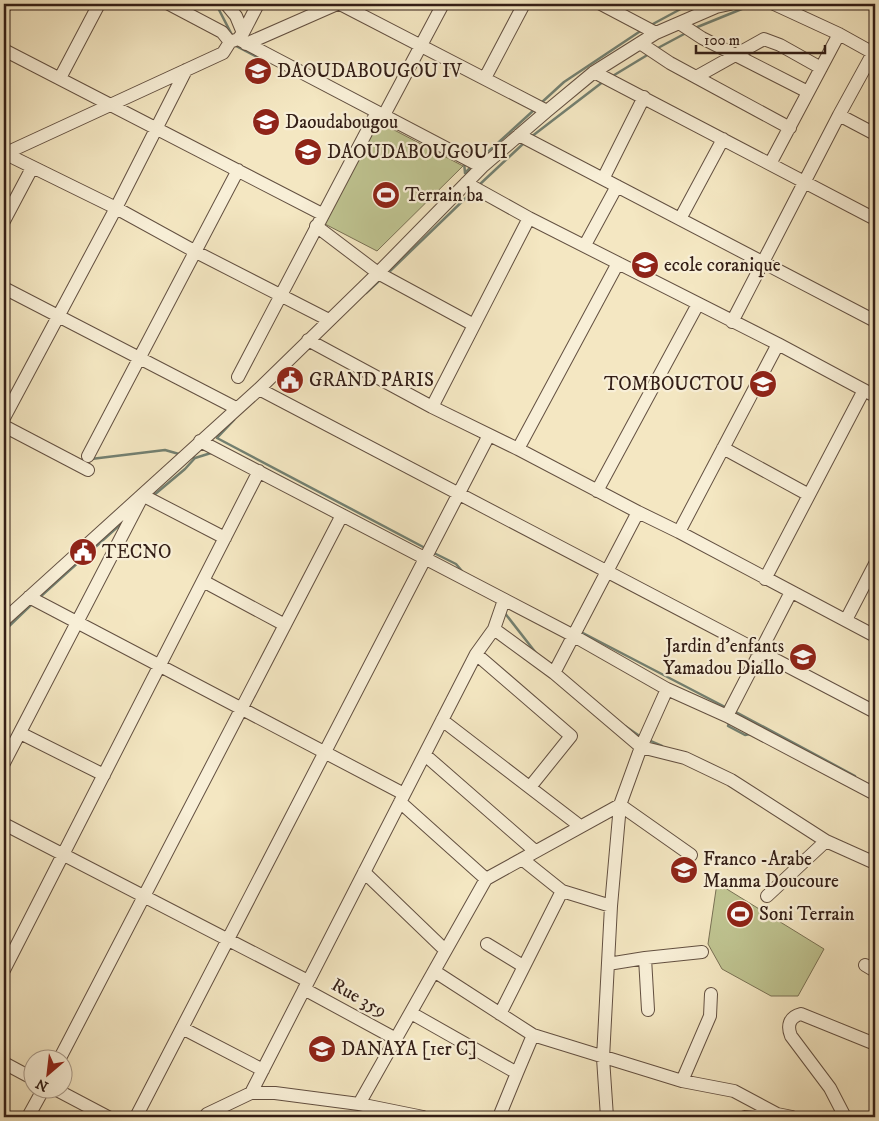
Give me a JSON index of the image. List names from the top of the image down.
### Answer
{
  "streets": {
    "street": ["Rue 359"]
  },
  "places": {
    "school or university": [
      "DAOUDABOUGOU IV",
      "Daoudabougou",
      "DAOUDABOUGOU II",
      "ecole coranique",
      "TOMBOUCTOU",
      "Jardin d'enfants Yamadou Diallo",
      "Franco -Arabe Manma Doucoure",
      "DANAYA [1er C]"
    ],
    "sports": ["Terrain ba", "Soni Terrain"],
    "public building": ["GRAND PARIS", "TECNO"]
  },
  "scale_bar": "100 m",
  "north": "bottom left"
}
